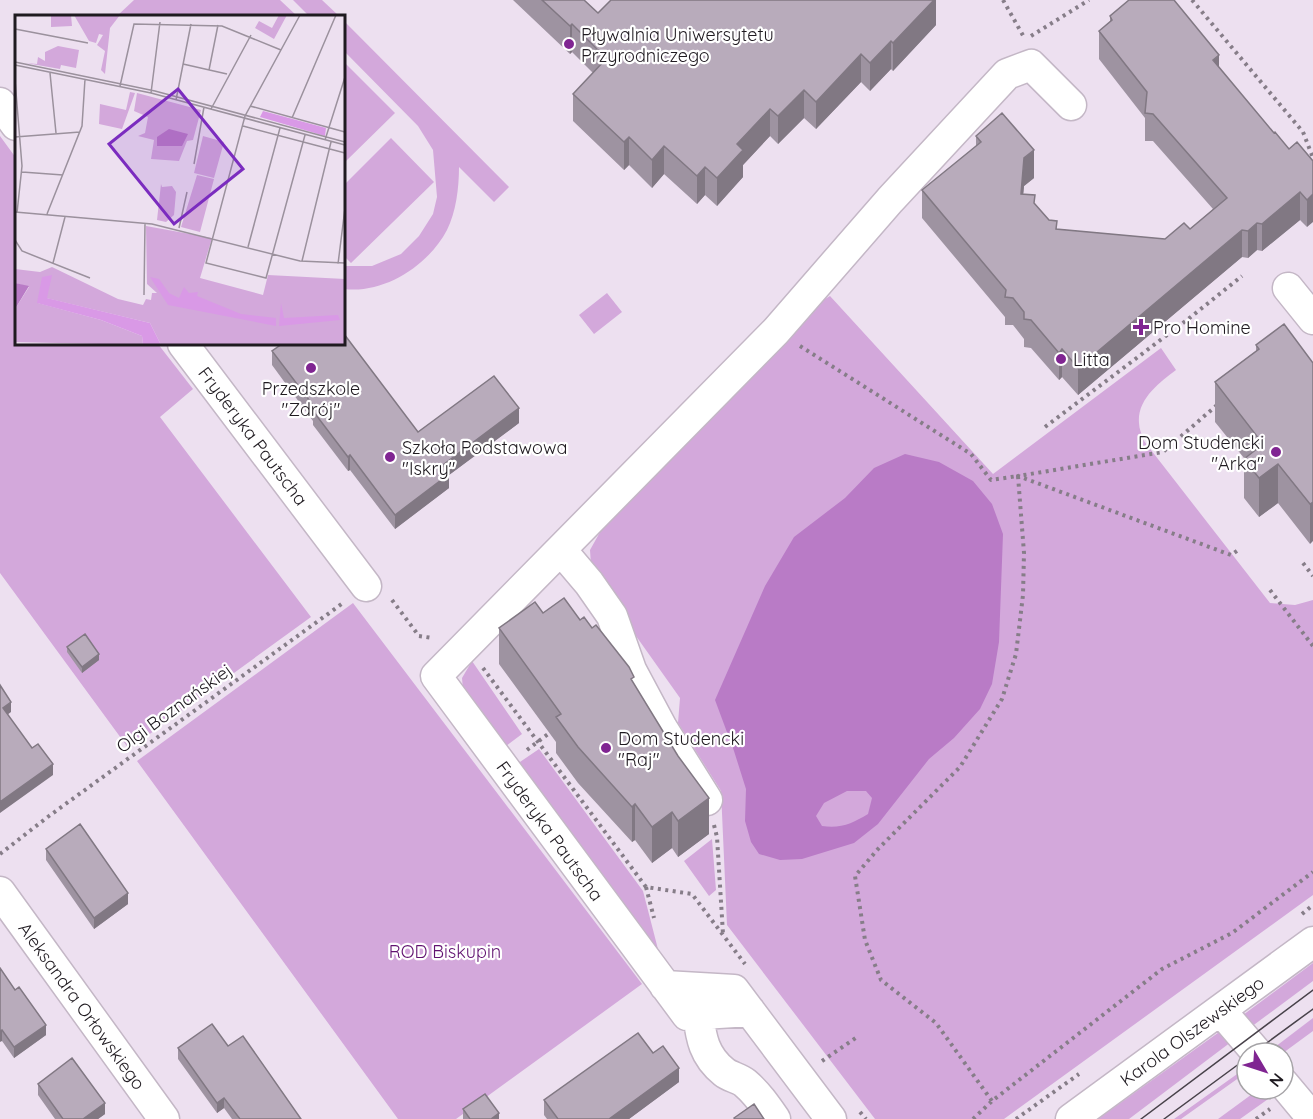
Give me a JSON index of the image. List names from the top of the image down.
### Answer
{
  "streets": {
    "street": ["Fryderyka Pautscha", "Aleksandra Orłowskiego", "Karola Olszewskiego"],
    "path": ["Olgi Boznańskiej"]
  },
  "crossings": [
    ["Fryderyka Pautscha", "Olgi Boznańskiej"]
  ],
  "parks": ["ROD Biskupin"],
  "places": {
    "other": [
      "Pływalnia Uniwersytetu Przyrodniczego",
      "Litta",
      "Przedszkole \"Zdrój\"",
      "Dom Studencki \"Arka\"",
      "Szkoła Podstawowa \"Iskry\"",
      "Dom Studencki \"Raj\""
    ],
    "health": ["Pro Homine"]
  },
  "north": "bottom right"
}
